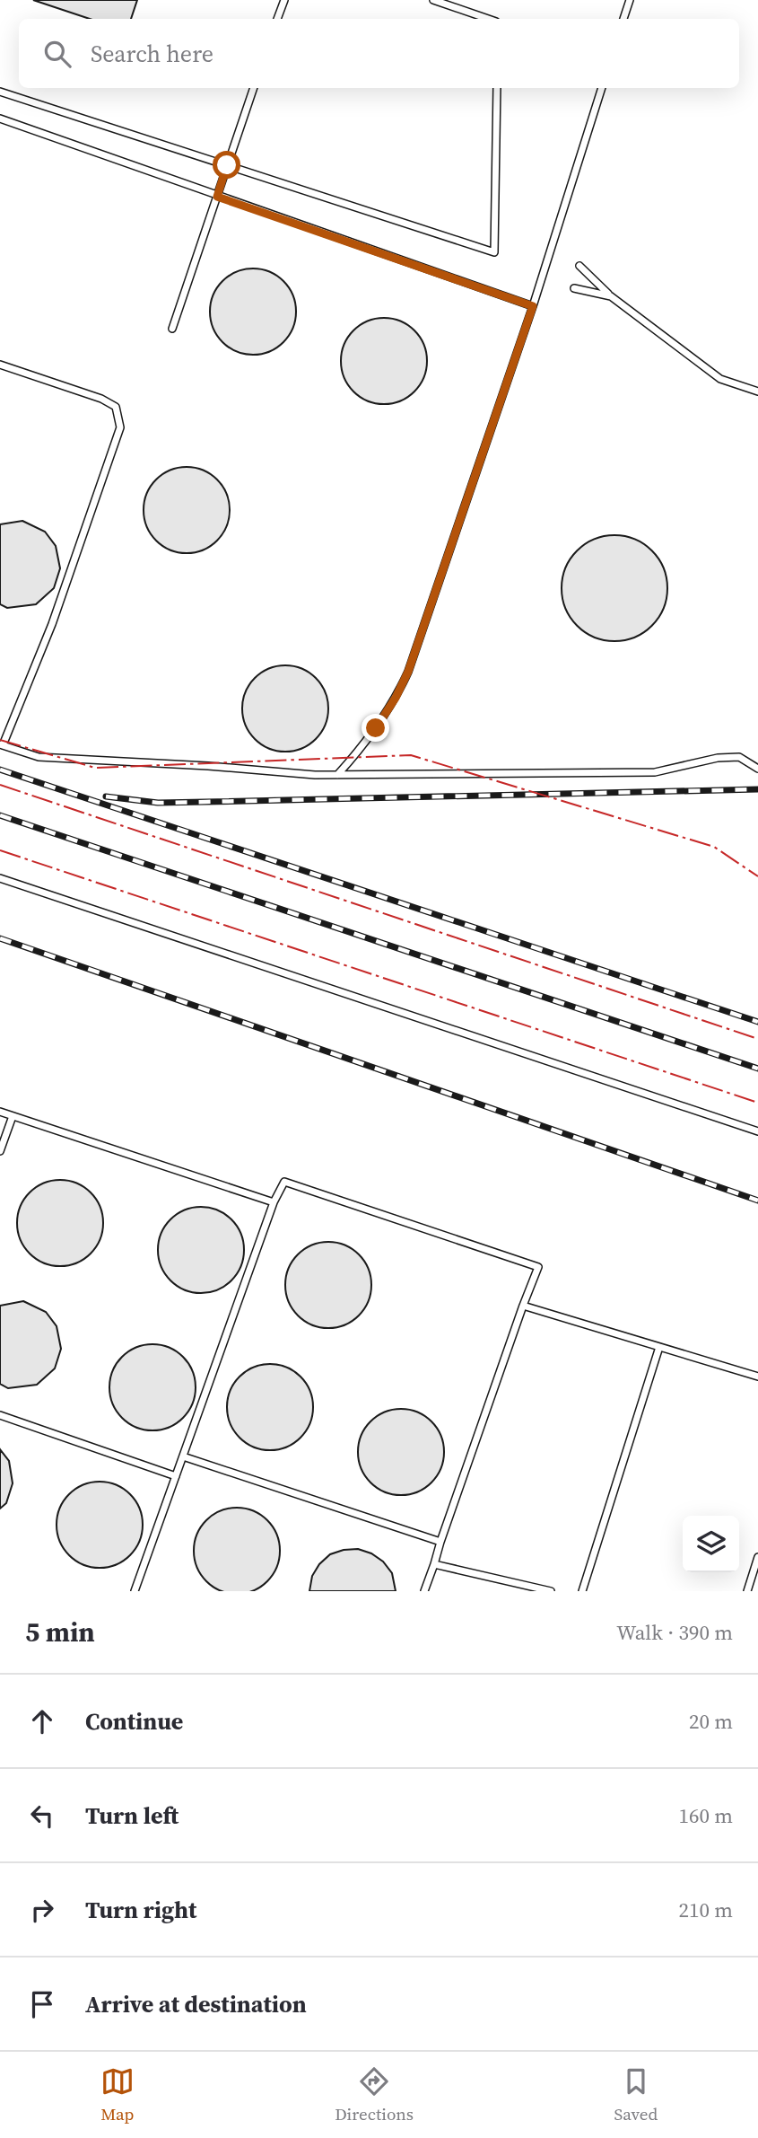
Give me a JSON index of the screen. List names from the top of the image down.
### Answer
{
  "page": {
    "search": "Search here",
    "heading": ["5 min", "Walk · 390 m"],
    "list": [
      ["Continue", "20 m"],
      ["Turn left", "160 m"],
      ["Turn right", "210 m"],
      "Arrive at destination"
    ],
    "nav": ["Map", "Directions", "Saved"]
  }
}
